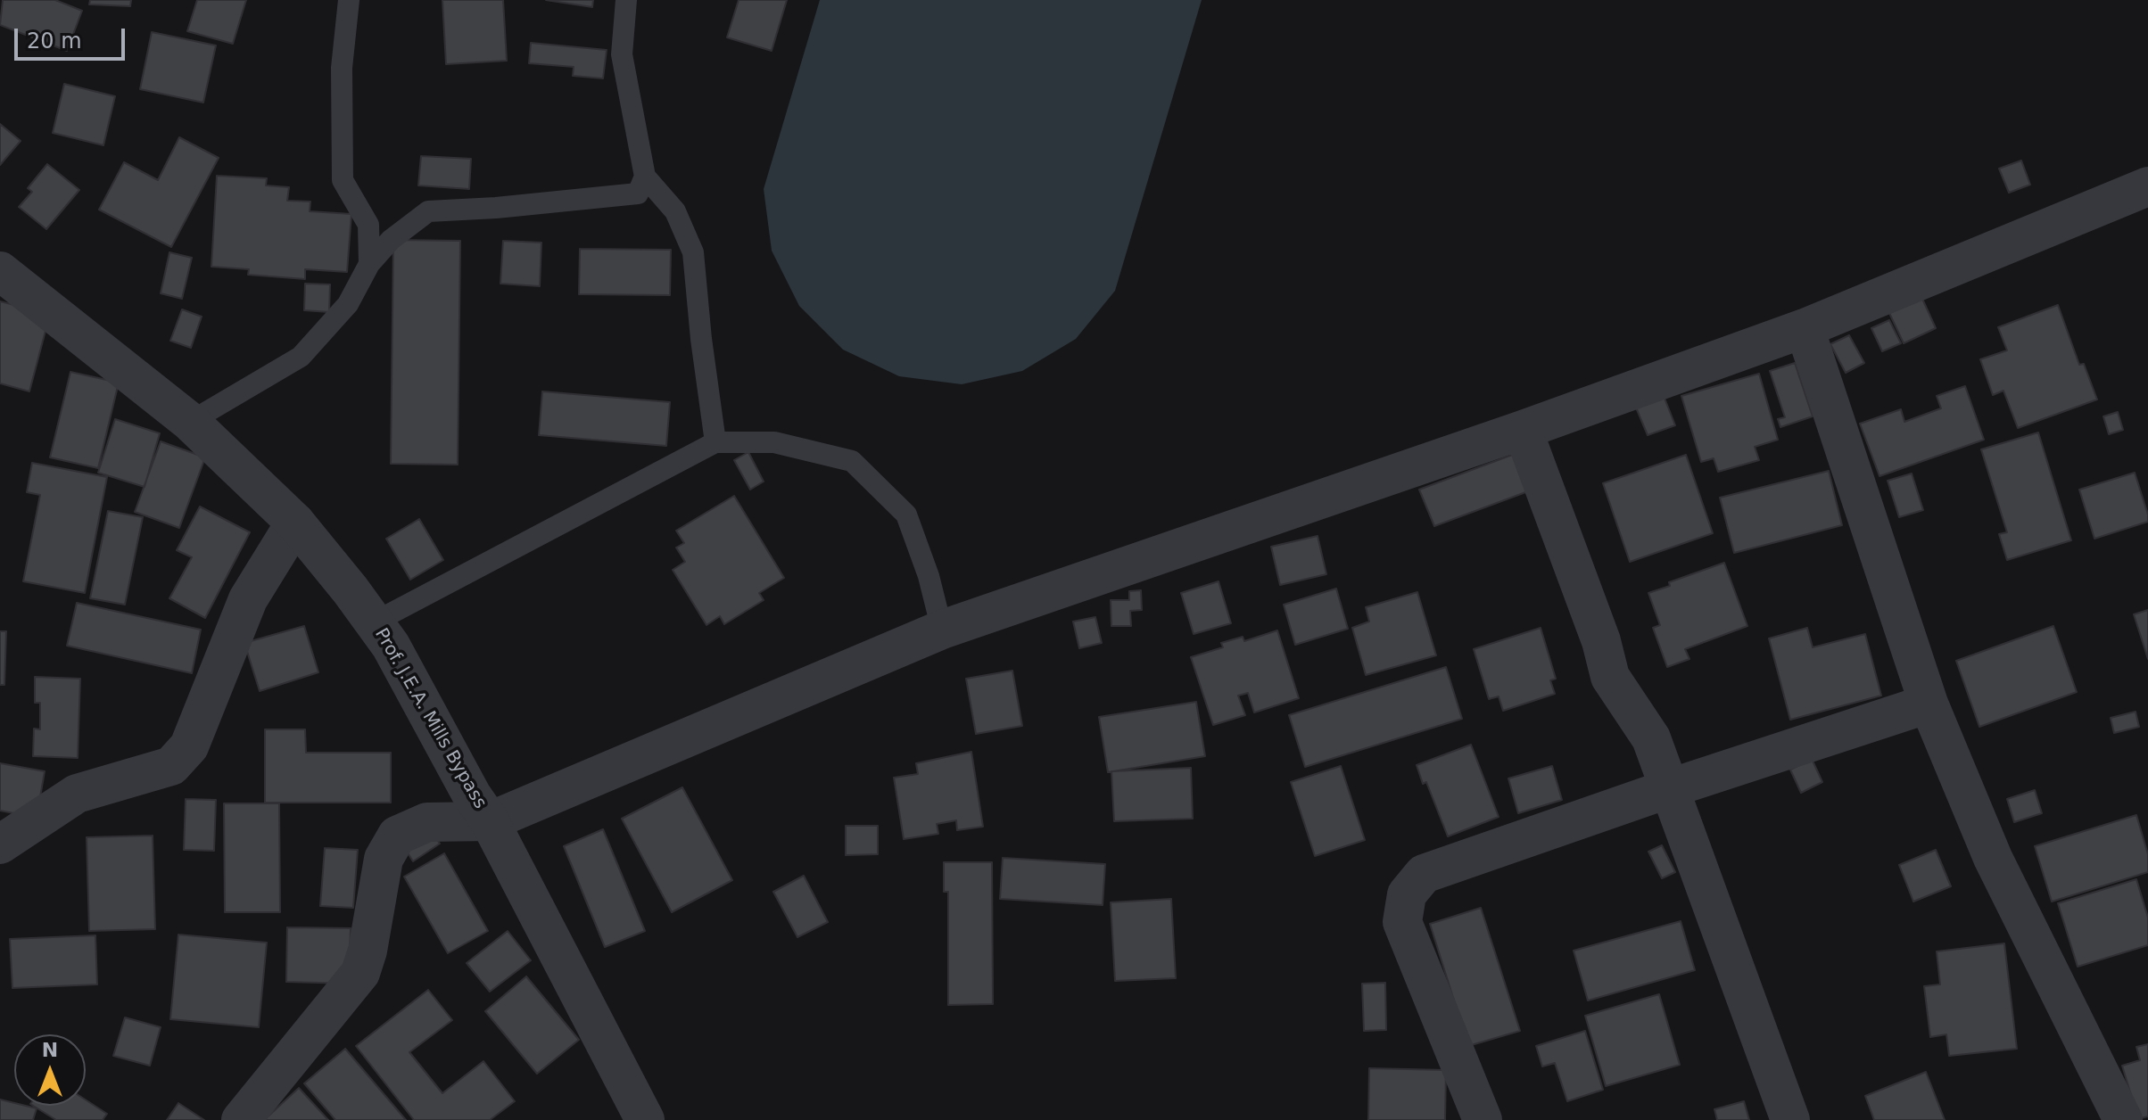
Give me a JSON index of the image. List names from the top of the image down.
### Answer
{
  "streets": {
    "street": ["Prof. J.E.A. Mills Bypass"]
  },
  "scale_bar": "20 m",
  "north": "top"
}
